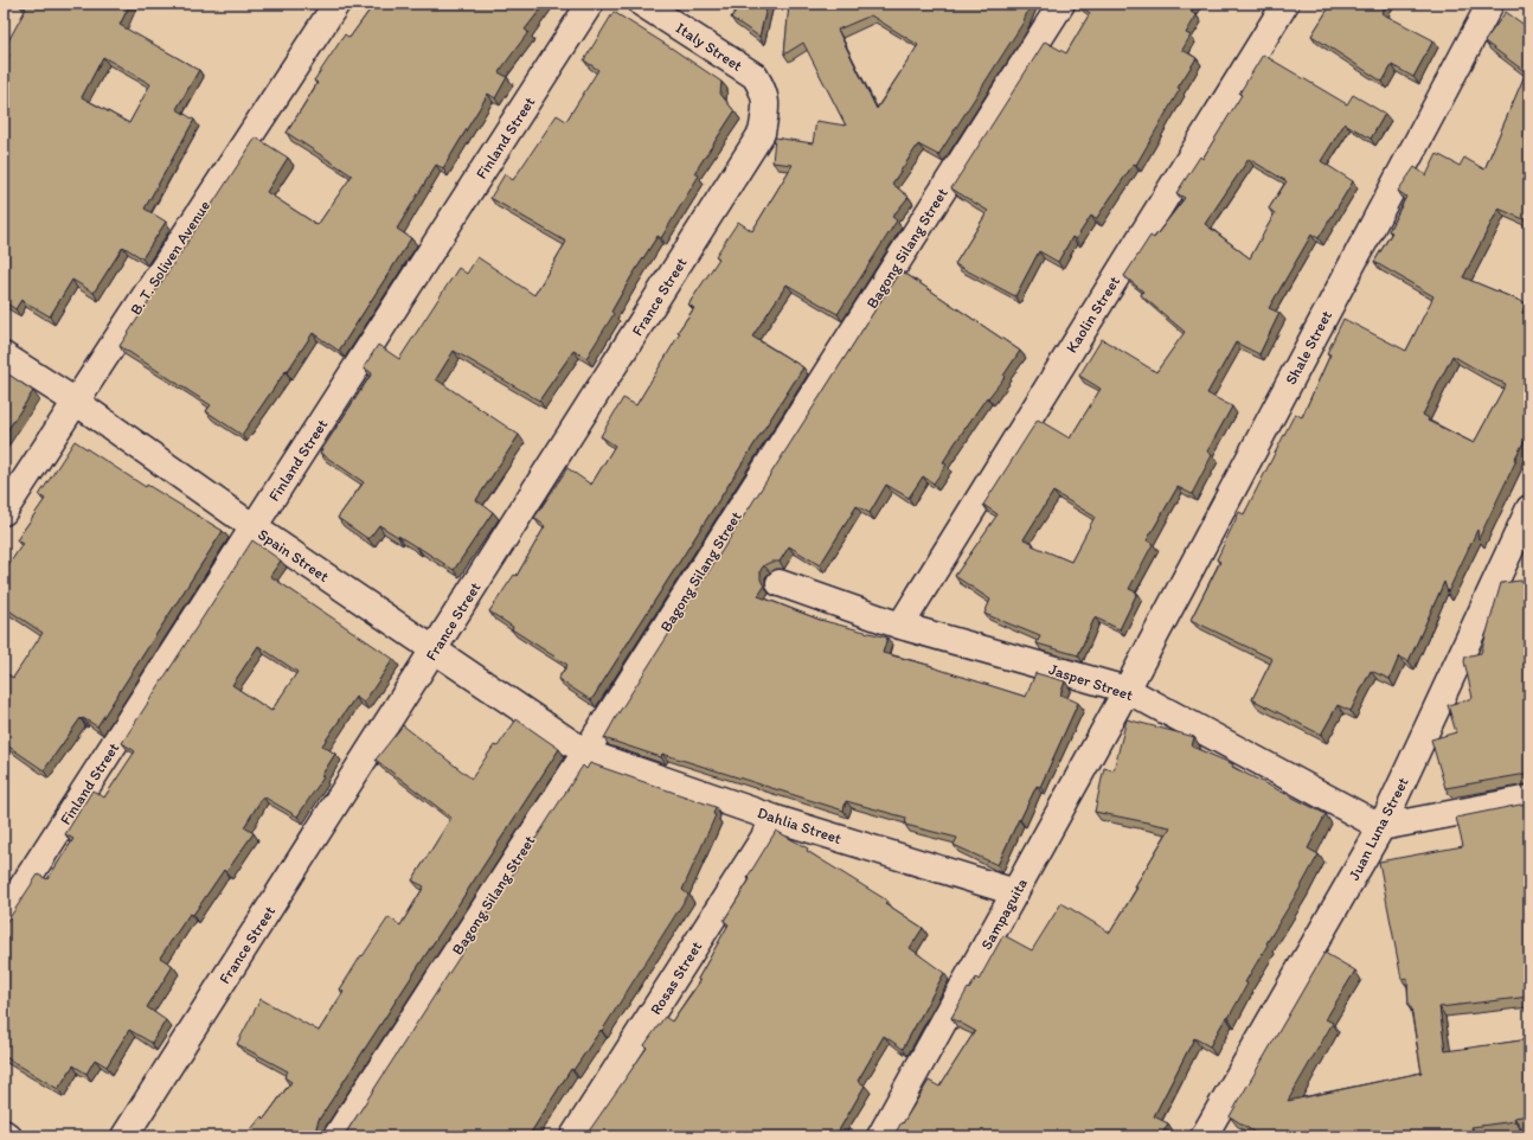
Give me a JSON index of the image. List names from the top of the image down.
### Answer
{
  "streets": {
    "street": [
      "Italy Street",
      "Finland Street",
      "Bagong Silang Street",
      "B. T. Soliven Avenue",
      "France Street",
      "Kaolin Street",
      "Shale Street",
      "Spain Street",
      "Jasper Street",
      "Dahlia Street",
      "Juan Luna Street",
      "Sampaguita",
      "Rosas Street"
    ]
  },
  "crossings": [
    ["Italy Street", "France Street"],
    ["Finland Street", "Spain Street"],
    ["Bagong Silang Street", "Spain Street"],
    ["Bagong Silang Street", "Dahlia Street"],
    ["B. T. Soliven Avenue", "Spain Street"],
    ["France Street", "Spain Street"],
    ["Kaolin Street", "Jasper Street"],
    ["Shale Street", "Jasper Street"],
    ["Shale Street", "Sampaguita"],
    ["Spain Street", "Dahlia Street"],
    ["Jasper Street", "Juan Luna Street"],
    ["Jasper Street", "Sampaguita"],
    ["Dahlia Street", "Sampaguita"],
    ["Dahlia Street", "Rosas Street"]
  ]
}
